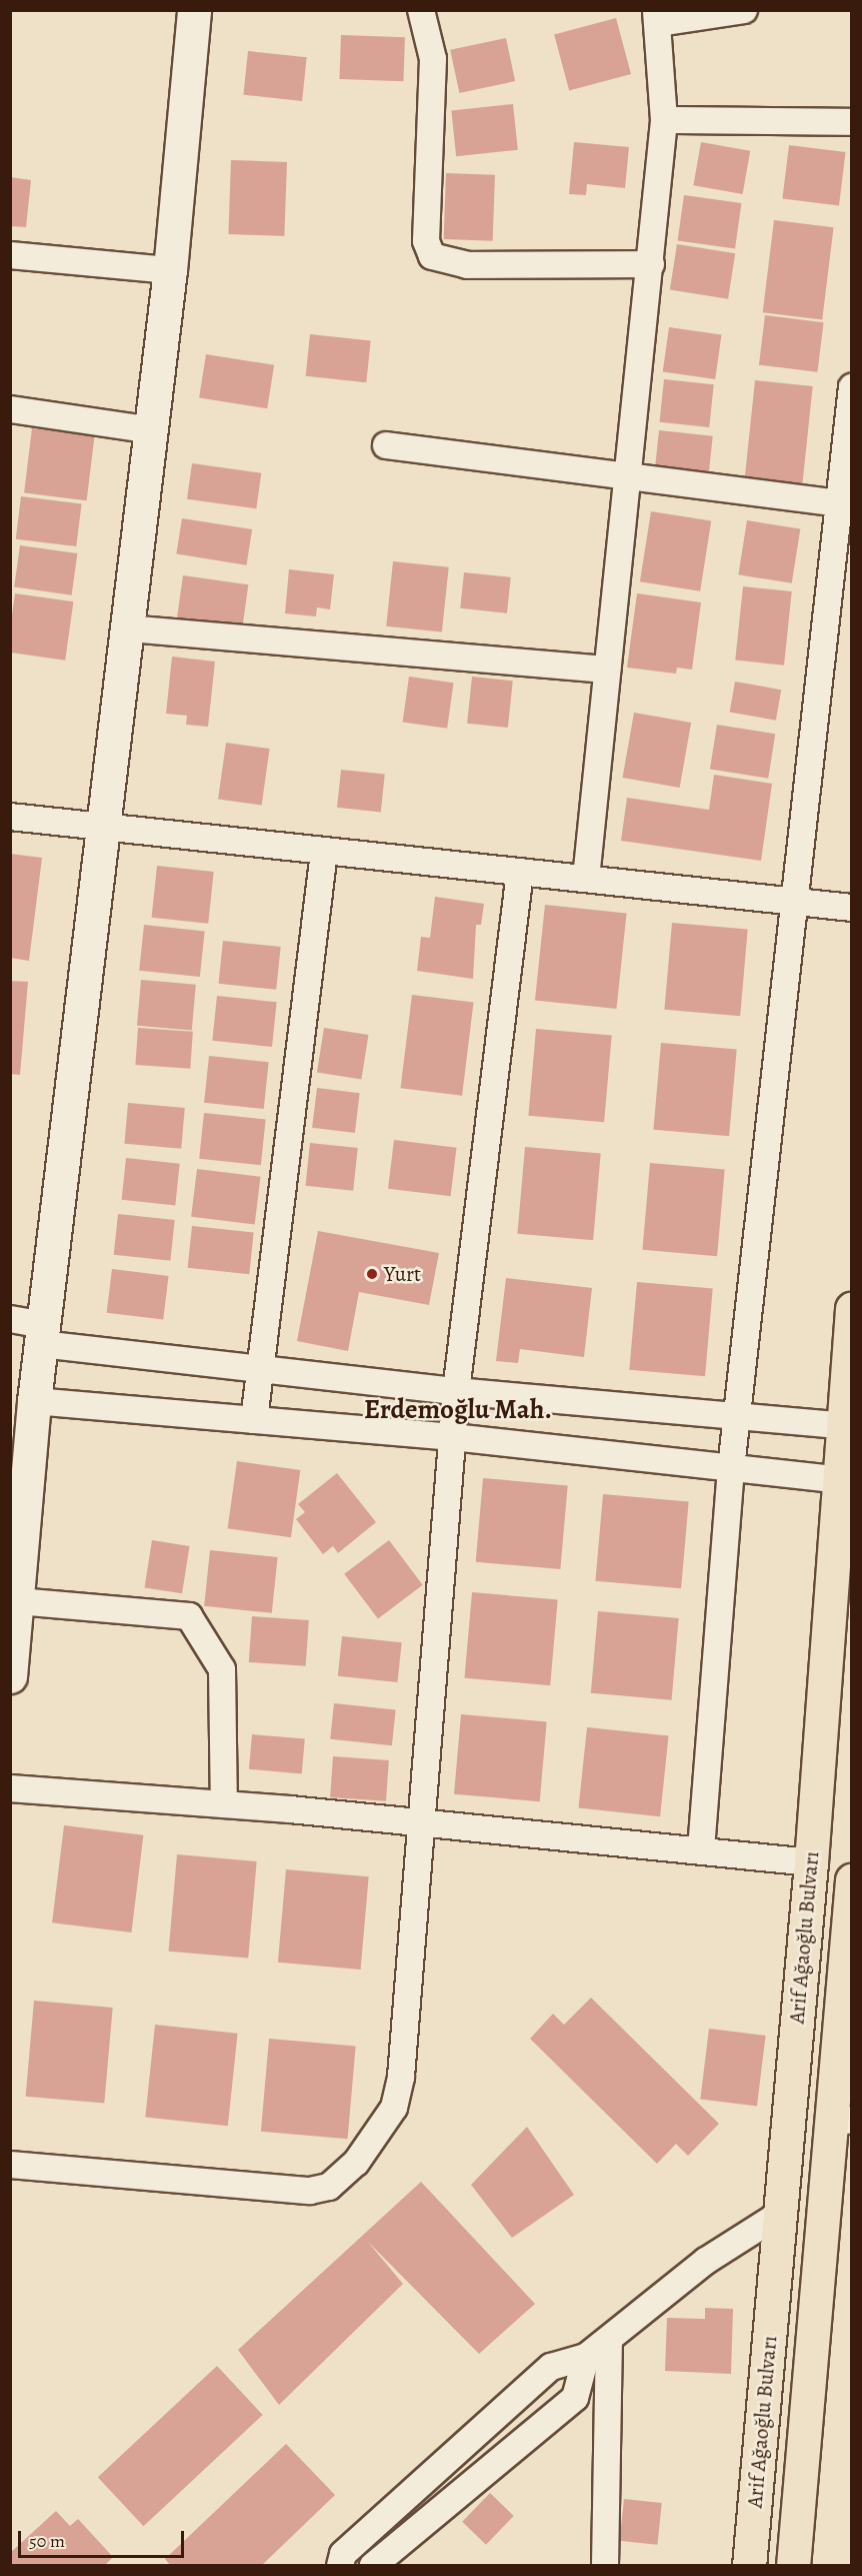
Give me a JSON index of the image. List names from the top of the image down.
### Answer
{
  "streets": {
    "highway": ["Arif Ağaoğlu Bulvarı"]
  },
  "districts": ["Erdemoğlu Mah."],
  "places": ["Yurt"],
  "scale_bar": "50 m"
}
